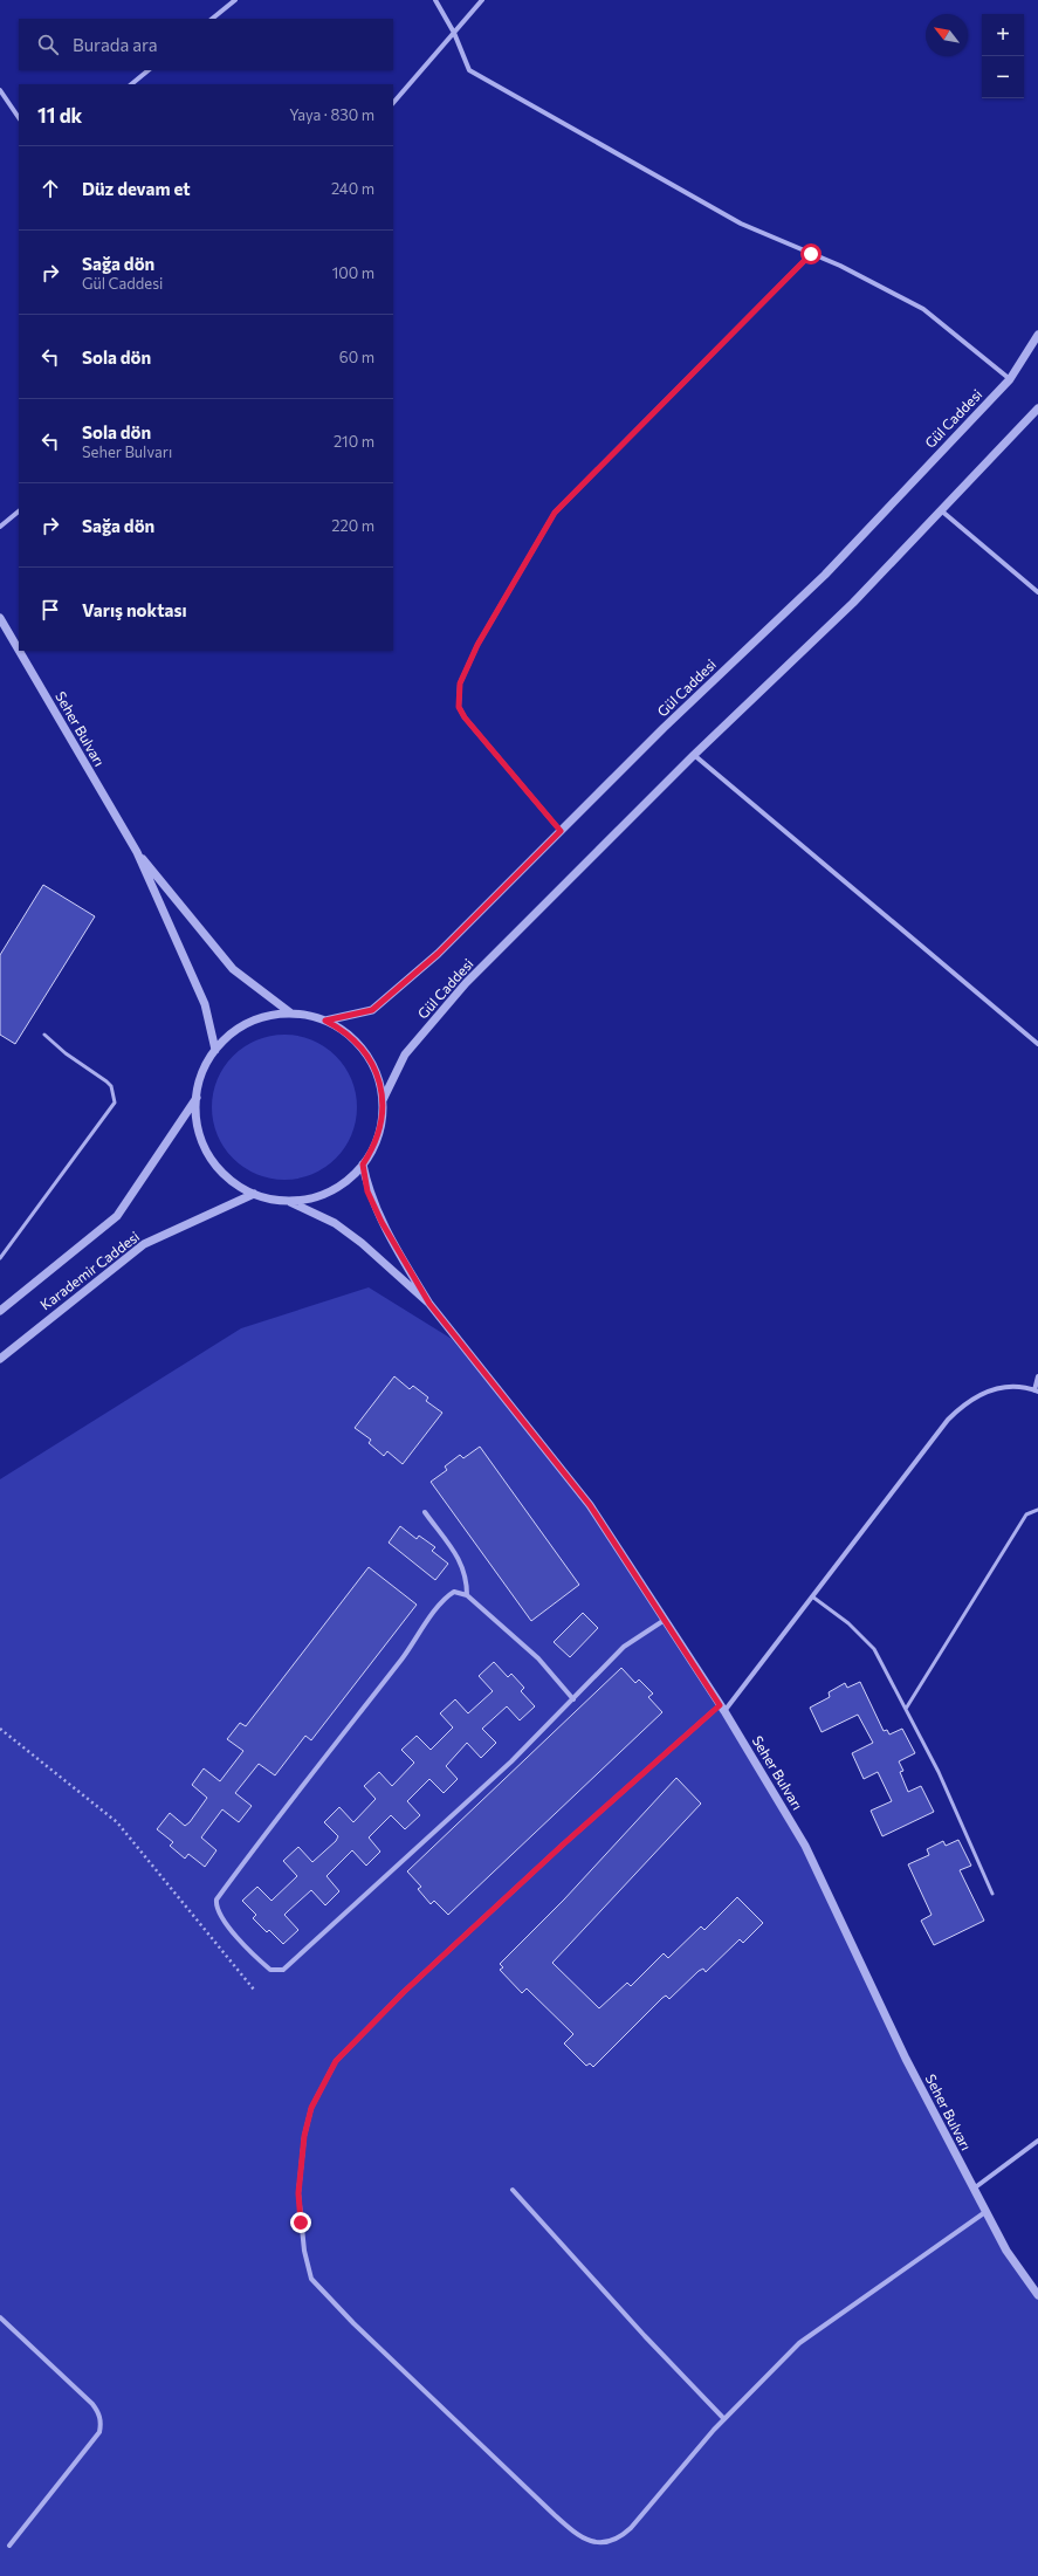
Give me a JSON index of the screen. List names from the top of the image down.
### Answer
{
  "streets": {
    "street": ["Gül Caddesi", "Seher Bulvarı", "Karademir Caddesi"]
  },
  "north": "top left",
  "page": {
    "map_buttons": ["+", "−"],
    "search": "Burada ara",
    "heading": ["11 dk", "Yaya · 830 m"],
    "list": [
      ["Düz devam et", "240 m"],
      ["Sağa dön", "Gül Caddesi", "100 m"],
      ["Sola dön", "60 m"],
      ["Sola dön", "Seher Bulvarı", "210 m"],
      ["Sağa dön", "220 m"],
      "Varış noktası"
    ]
  }
}
